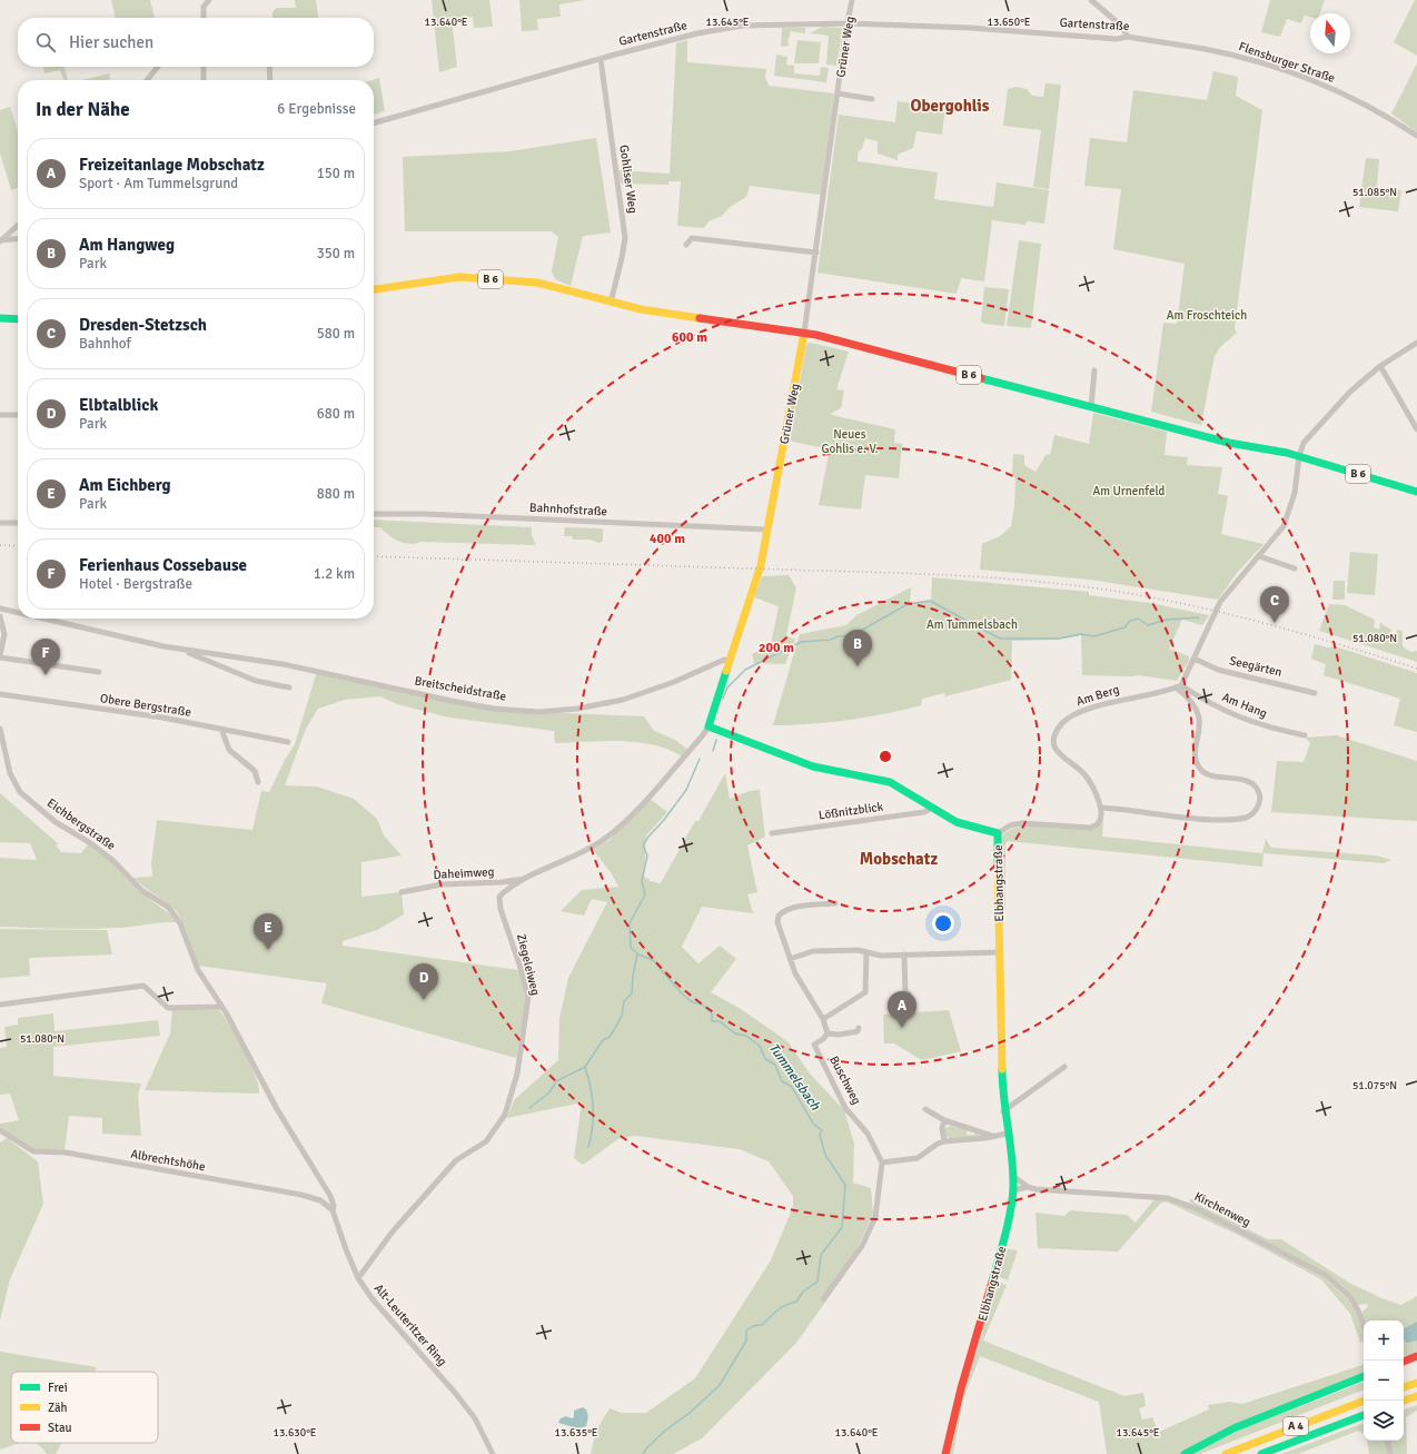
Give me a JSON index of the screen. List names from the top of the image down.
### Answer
{
  "streets": {
    "main road": [
      "Grüner Weg",
      "B 6",
      "Elbhangstraße",
      "A 4"
    ],
    "street": [
      "Gartenstraße",
      "Flensburger Straße",
      "Gohliser Weg",
      "Bahnhofstraße",
      "Seegärten",
      "Breitscheidstraße",
      "Am Berg",
      "Obere Bergstraße",
      "Am Hang",
      "Lößnitzblick",
      "Eichbergstraße",
      "Daheimweg",
      "Ziegeleiweg",
      "Buschweg",
      "Albrechtshöhe",
      "Kirchenweg",
      "Alt-Leuteritzer Ring"
    ]
  },
  "crossings": [
    ["Gartenstraße", "Grüner Weg"],
    ["Gartenstraße", "Flensburger Straße"],
    ["Gartenstraße", "Gohliser Weg"],
    ["Grüner Weg", "B 6"],
    ["Grüner Weg", "Bahnhofstraße"],
    ["Grüner Weg", "Breitscheidstraße"],
    ["Grüner Weg", "Elbhangstraße"],
    ["Grüner Weg", "Ziegeleiweg"],
    ["Gohliser Weg", "B 6"],
    ["Am Berg", "Am Hang"],
    ["Lößnitzblick", "Elbhangstraße"],
    ["Eichbergstraße", "Alt-Leuteritzer Ring"],
    ["Daheimweg", "Ziegeleiweg"],
    ["Elbhangstraße", "Ziegeleiweg"],
    ["Elbhangstraße", "Kirchenweg"],
    ["Ziegeleiweg", "Alt-Leuteritzer Ring"],
    ["Albrechtshöhe", "Alt-Leuteritzer Ring"]
  ],
  "districts": ["Obergohlis", "Mobschatz"],
  "water": ["Tummelsbach"],
  "parks": [
    "Am Froschteich",
    "Neues Gohlis e. V.",
    "Am Urnenfeld",
    "Am Tummelsbach"
  ],
  "legend": ["Frei", "Zäh", "Stau"],
  "north": "top",
  "page": {
    "search": "Hier suchen",
    "heading": ["In der Nähe", "6 Ergebnisse"],
    "list": [
      {
        "mark": "A",
        "name": "Freizeitanlage Mobschatz",
        "note": "Sport · Am Tummelsgrund",
        "value": "150 m"
      },
      {
        "mark": "B",
        "name": "Am Hangweg",
        "note": "Park",
        "value": "350 m"
      },
      {
        "mark": "C",
        "name": "Dresden-Stetzsch",
        "note": "Bahnhof",
        "value": "580 m"
      },
      {
        "mark": "D",
        "name": "Elbtalblick",
        "note": "Park",
        "value": "680 m"
      },
      {
        "mark": "E",
        "name": "Am Eichberg",
        "note": "Park",
        "value": "880 m"
      },
      {
        "mark": "F",
        "name": "Ferienhaus Cossebause",
        "note": "Hotel · Bergstraße",
        "value": "1.2 km"
      }
    ],
    "pins": [
      "C",
      "B",
      "F",
      "E",
      "D",
      "A"
    ],
    "map_buttons": ["+", "−"]
  },
  "coordinates": [
    "13.640°E",
    "13.645°E",
    "13.650°E",
    "51.085°N",
    "51.080°N",
    "51.075°N",
    "13.630°E",
    "13.635°E"
  ],
  "rings": ["600 m", "400 m", "200 m"]
}
